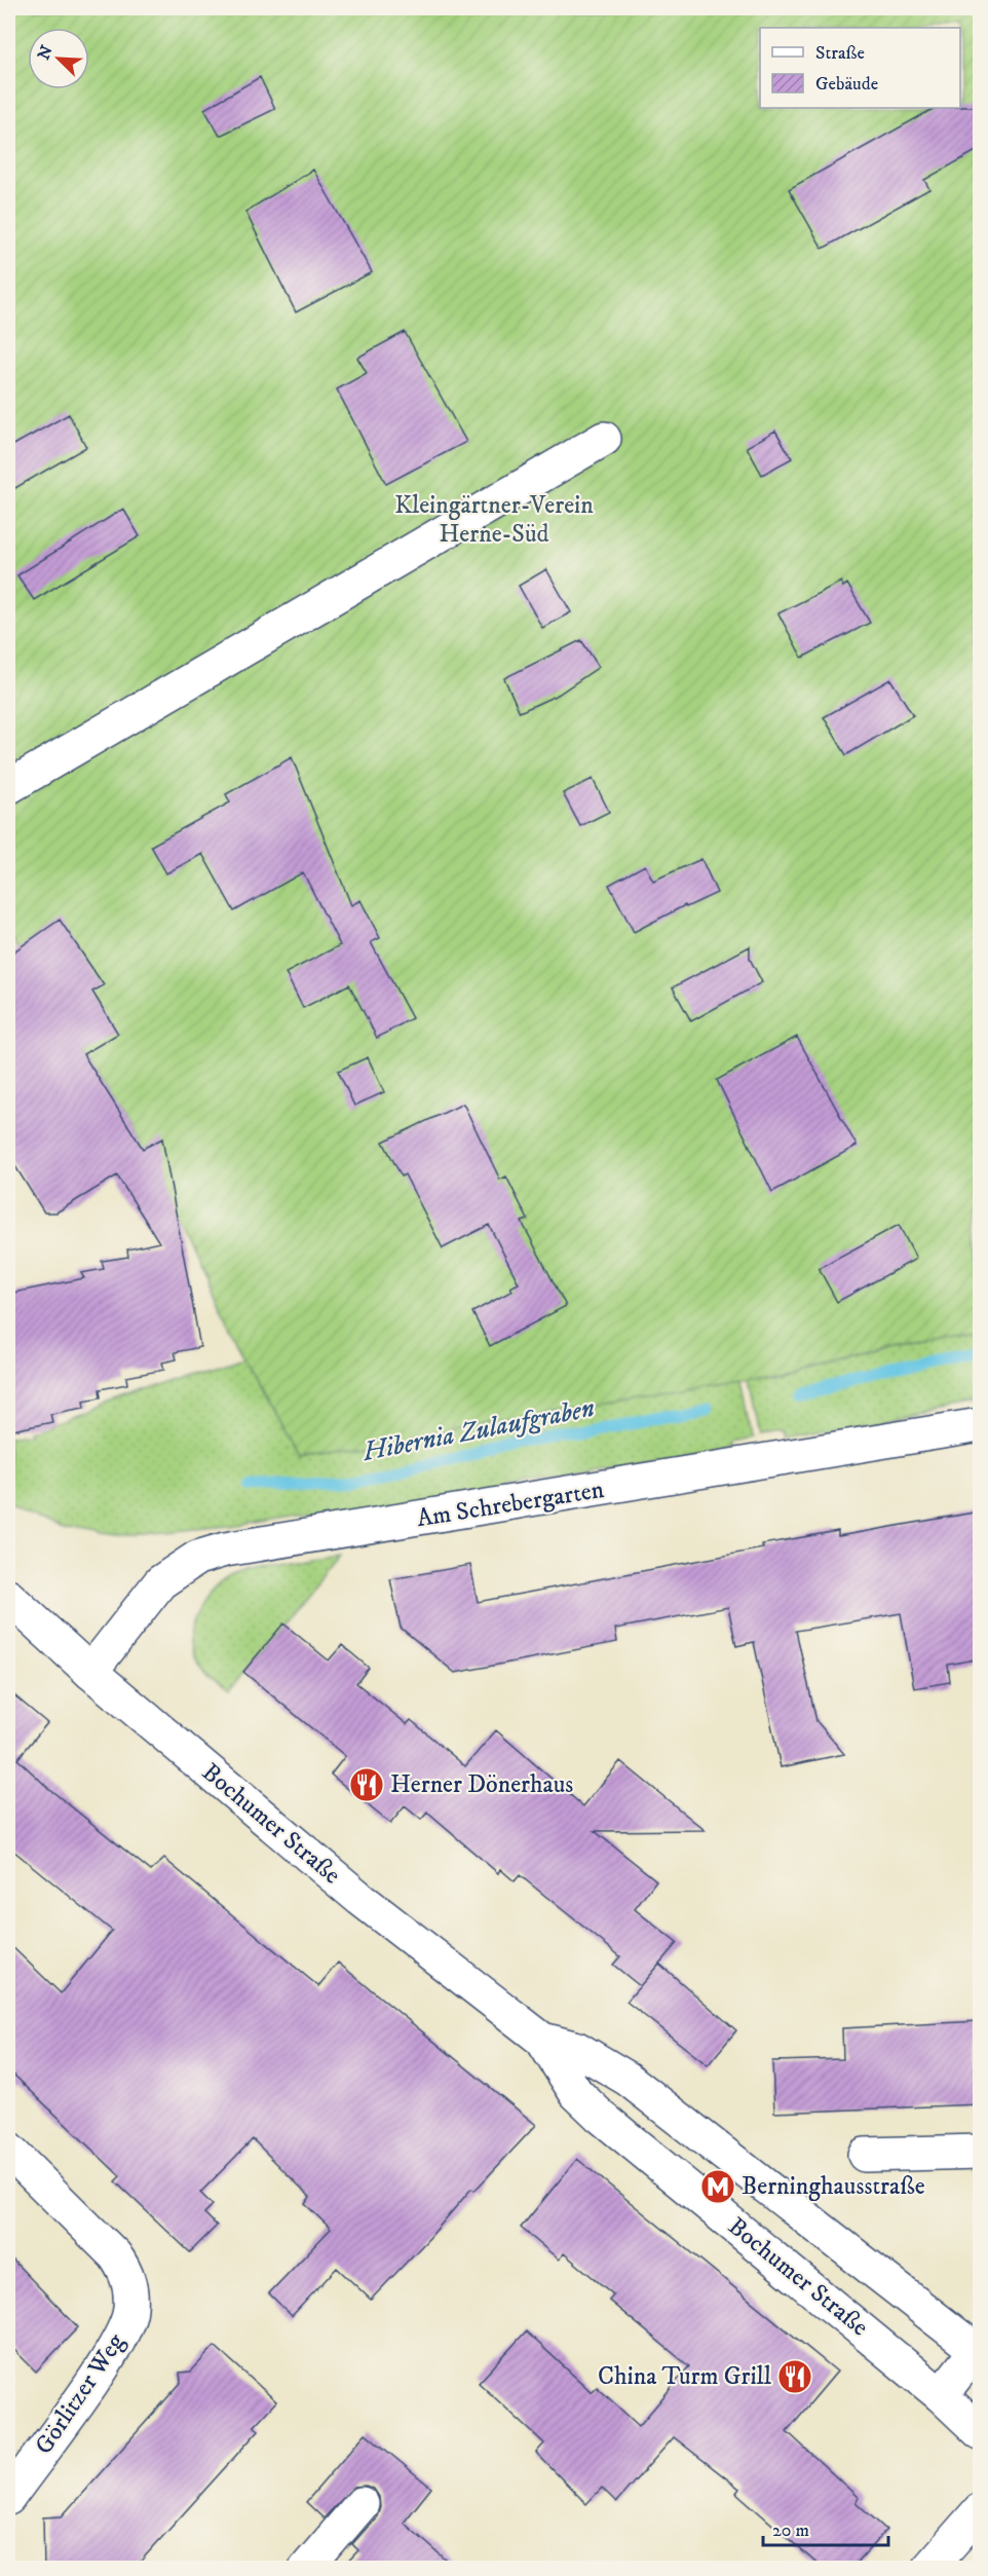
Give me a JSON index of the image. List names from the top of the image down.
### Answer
{
  "streets": {
    "main road": ["Am Schrebergarten", "Bochumer Straße", "Görlitzer Weg"]
  },
  "crossings": [
    ["Am Schrebergarten", "Bochumer Straße"]
  ],
  "water": ["Hibernia Zulaufgraben"],
  "parks": ["Kleingärtner-Verein Herne-Süd"],
  "places": {
    "restaurant": ["Herner Dönerhaus", "China Turm Grill"],
    "metro station": ["Berninghausstraße"]
  },
  "legend": ["Straße", "Gebäude"],
  "scale_bar": "20 m",
  "north": "top left"
}
